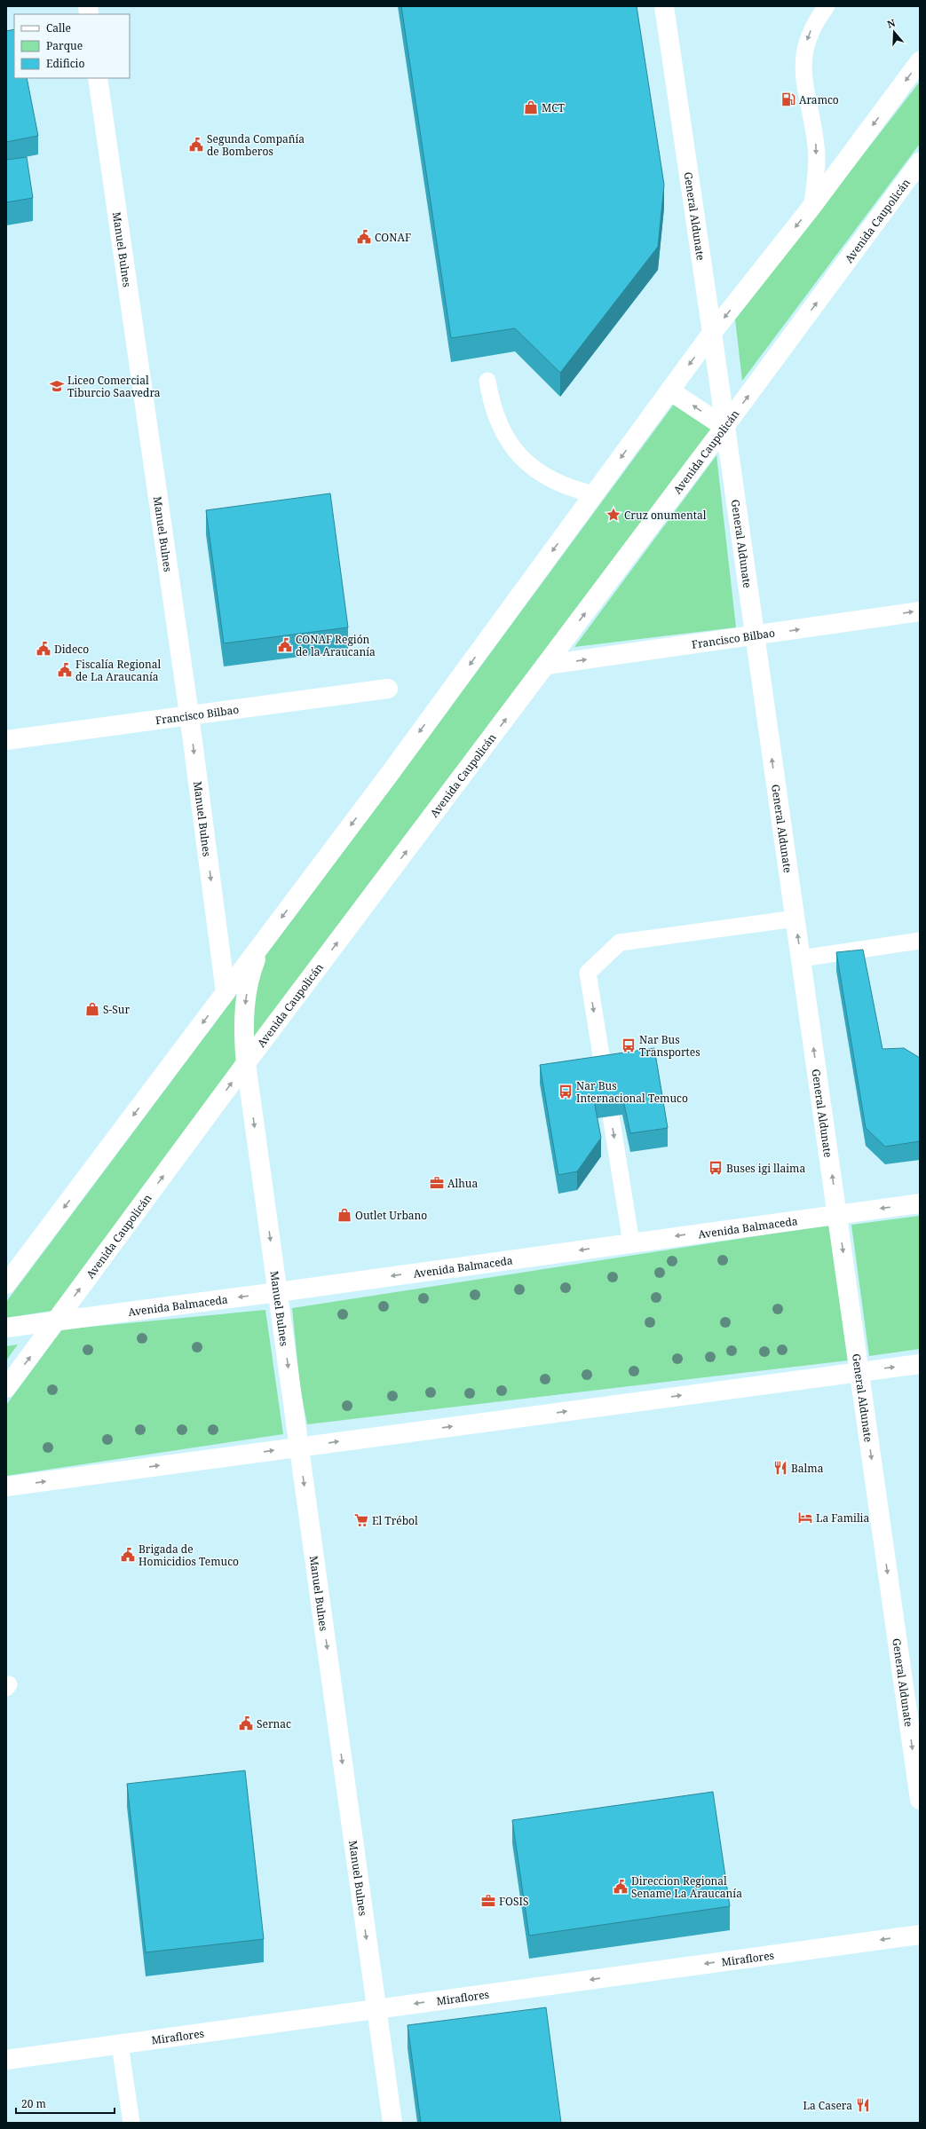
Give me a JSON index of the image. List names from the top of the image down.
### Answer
{
  "streets": {
    "street": [
      "General Aldunate",
      "Avenida Caupolicán",
      "Manuel Bulnes",
      "Francisco Bilbao",
      "Avenida Balmaceda",
      "Miraflores"
    ]
  },
  "crossings": [
    ["General Aldunate", "Avenida Caupolicán"],
    ["General Aldunate", "Francisco Bilbao"],
    ["General Aldunate", "Avenida Balmaceda"],
    ["Avenida Caupolicán", "Manuel Bulnes"],
    ["Avenida Caupolicán", "Francisco Bilbao"],
    ["Avenida Caupolicán", "Avenida Balmaceda"],
    ["Manuel Bulnes", "Francisco Bilbao"],
    ["Manuel Bulnes", "Avenida Balmaceda"],
    ["Manuel Bulnes", "Miraflores"]
  ],
  "one_way": ["Manuel Bulnes", "Francisco Bilbao", "Miraflores"],
  "places": {
    "fuel station": ["Aramco"],
    "shop": ["MCT", "S-Sur", "Outlet Urbano"],
    "public building": [
      "Segunda Compañía de Bomberos",
      "CONAF",
      "CONAF Región de la Araucanía",
      "Dideco",
      "Fiscalía Regional de La Araucanía",
      "Brigada de Homicidios Temuco",
      "Sernac",
      "Direccion Regional Sename La Araucanía"
    ],
    "school or university": ["Liceo Comercial Tiburcio Saavedra"],
    "place": ["Cruz onumental"],
    "bus stop": ["Nar Bus Transportes", "Nar Bus Internacional Temuco", "Buses igi llaima"],
    "office": ["Alhua", "FOSIS"],
    "restaurant": ["Balma", "La Casera"],
    "hotel": ["La Familia"],
    "supermarket": ["El Trébol"]
  },
  "legend": ["Calle", "Parque", "Edificio"],
  "scale_bar": "20 m",
  "north": "top"
}
